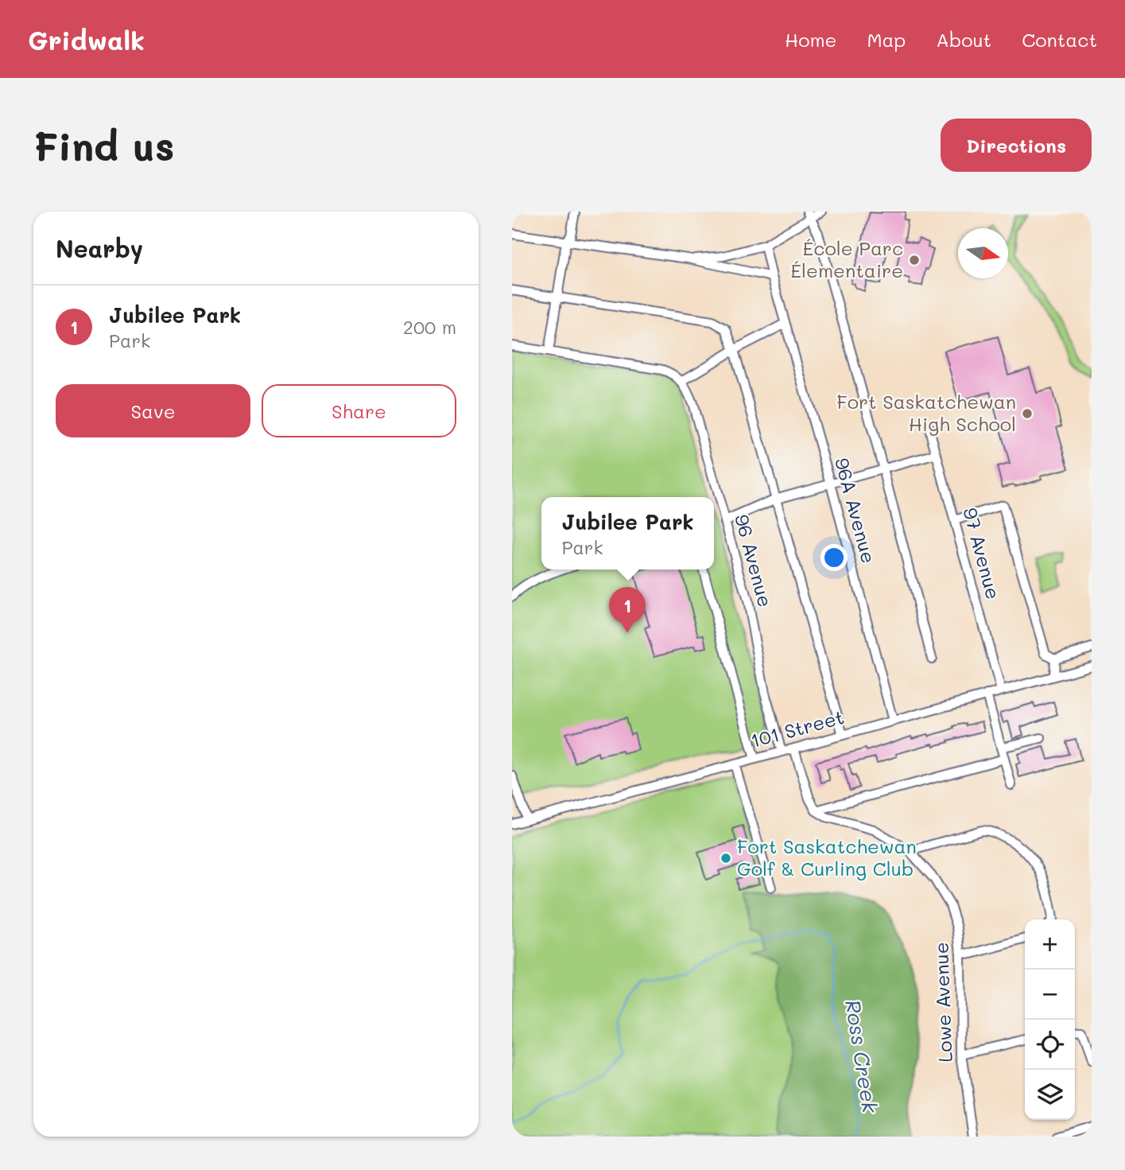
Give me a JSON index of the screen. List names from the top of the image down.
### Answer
{
  "streets": {
    "street": [
      "96A Avenue",
      "97 Avenue",
      "96 Avenue",
      "101 Street",
      "Lowe Avenue"
    ]
  },
  "crossings": [
    ["96A Avenue", "101 Street"],
    ["97 Avenue", "101 Street"],
    ["96 Avenue", "101 Street"]
  ],
  "water": ["Ross Creek"],
  "places": ["École Parc Élementaire", "Fort Saskatchewan High School", "Fort Saskatchewan Golf & Curling Club"],
  "north": "right",
  "page": {
    "header": "Gridwalk",
    "nav": [
      "Home",
      "Map",
      "About",
      "Contact"
    ],
    "buttons": [
      "Directions",
      ["Save", "Share"]
    ],
    "title": "Find us",
    "heading": "Nearby",
    "list": [
      {
        "mark": "1",
        "name": "Jubilee Park",
        "note": "Park",
        "value": "200 m"
      }
    ],
    "popup": ["Jubilee Park", "Park"],
    "pins": "1",
    "map_buttons": ["+", "−"]
  }
}
